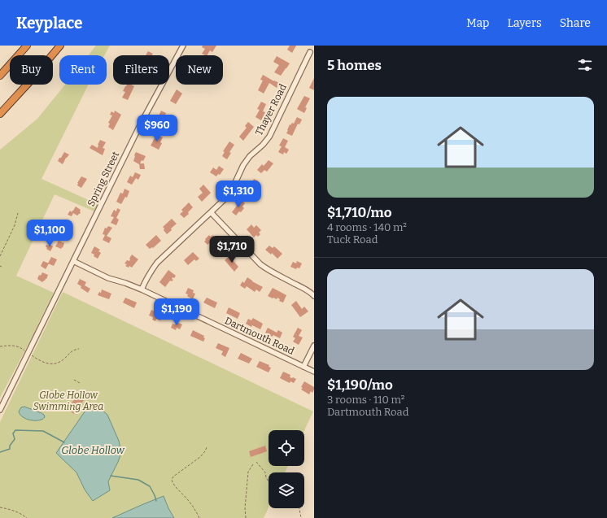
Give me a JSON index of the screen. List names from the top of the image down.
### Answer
{
  "streets": {
    "street": ["Thayer Road", "Spring Street", "Dartmouth Road"]
  },
  "crossings": [
    ["Thayer Road", "Dartmouth Road"],
    ["Spring Street", "Dartmouth Road"]
  ],
  "water": ["Globe Hollow"],
  "parks": ["Globe Hollow Swimming Area"],
  "page": {
    "header": "Keyplace",
    "nav": ["Map", "Layers", "Share"],
    "heading": "5 homes",
    "chip": [
      "Buy",
      "Rent",
      "Filters",
      "New"
    ],
    "list": [
      {
        "name": "$1,710/mo",
        "note": "4 rooms · 140 m² · Tuck Road"
      },
      {
        "name": "$1,190/mo",
        "note": "3 rooms · 110 m² · Dartmouth Road"
      }
    ],
    "price": [
      "$960",
      "$1,310",
      "$1,100",
      "$1,710",
      "$1,190"
    ]
  }
}
